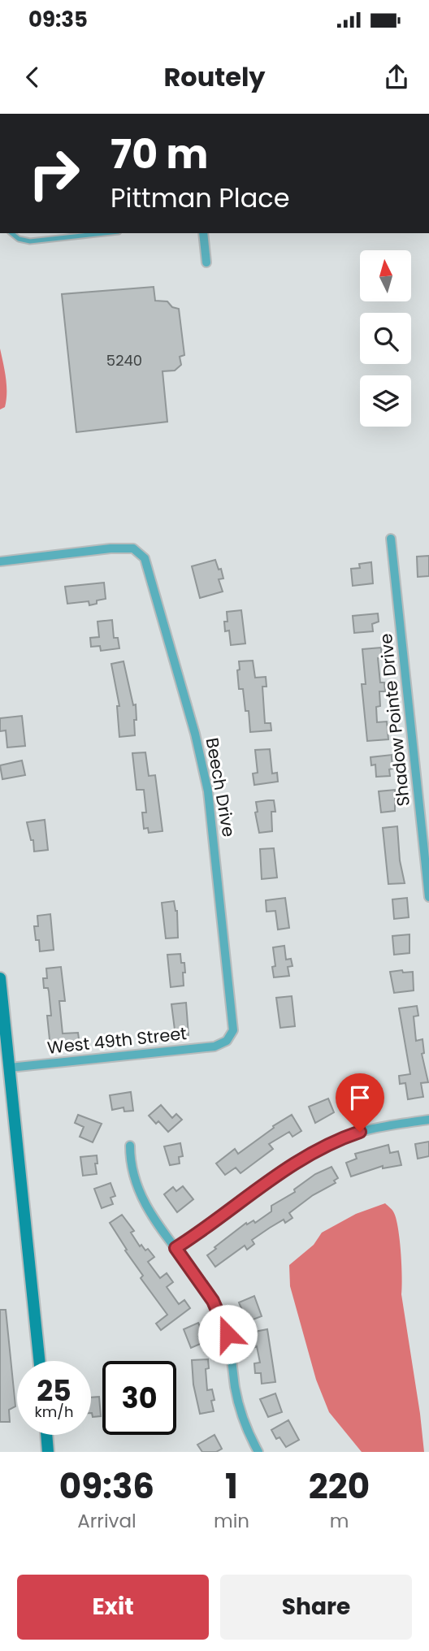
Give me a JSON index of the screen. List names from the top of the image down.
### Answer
{
  "streets": {
    "street": ["Shadow Pointe Drive", "Beech Drive", "West 49th Street"]
  },
  "crossings": [
    ["Beech Drive", "West 49th Street"]
  ],
  "house_numbers": ["5240"],
  "north": "top",
  "page": {
    "status": "09:35",
    "header": "Routely",
    "turn": ["70 m", "Pittman Place"],
    "speed": "25 km/h",
    "limit": "30",
    "eta": [
      "09:36",
      "Arrival",
      "1",
      "min",
      "220",
      "m"
    ],
    "buttons": ["Exit", "Share"]
  }
}
